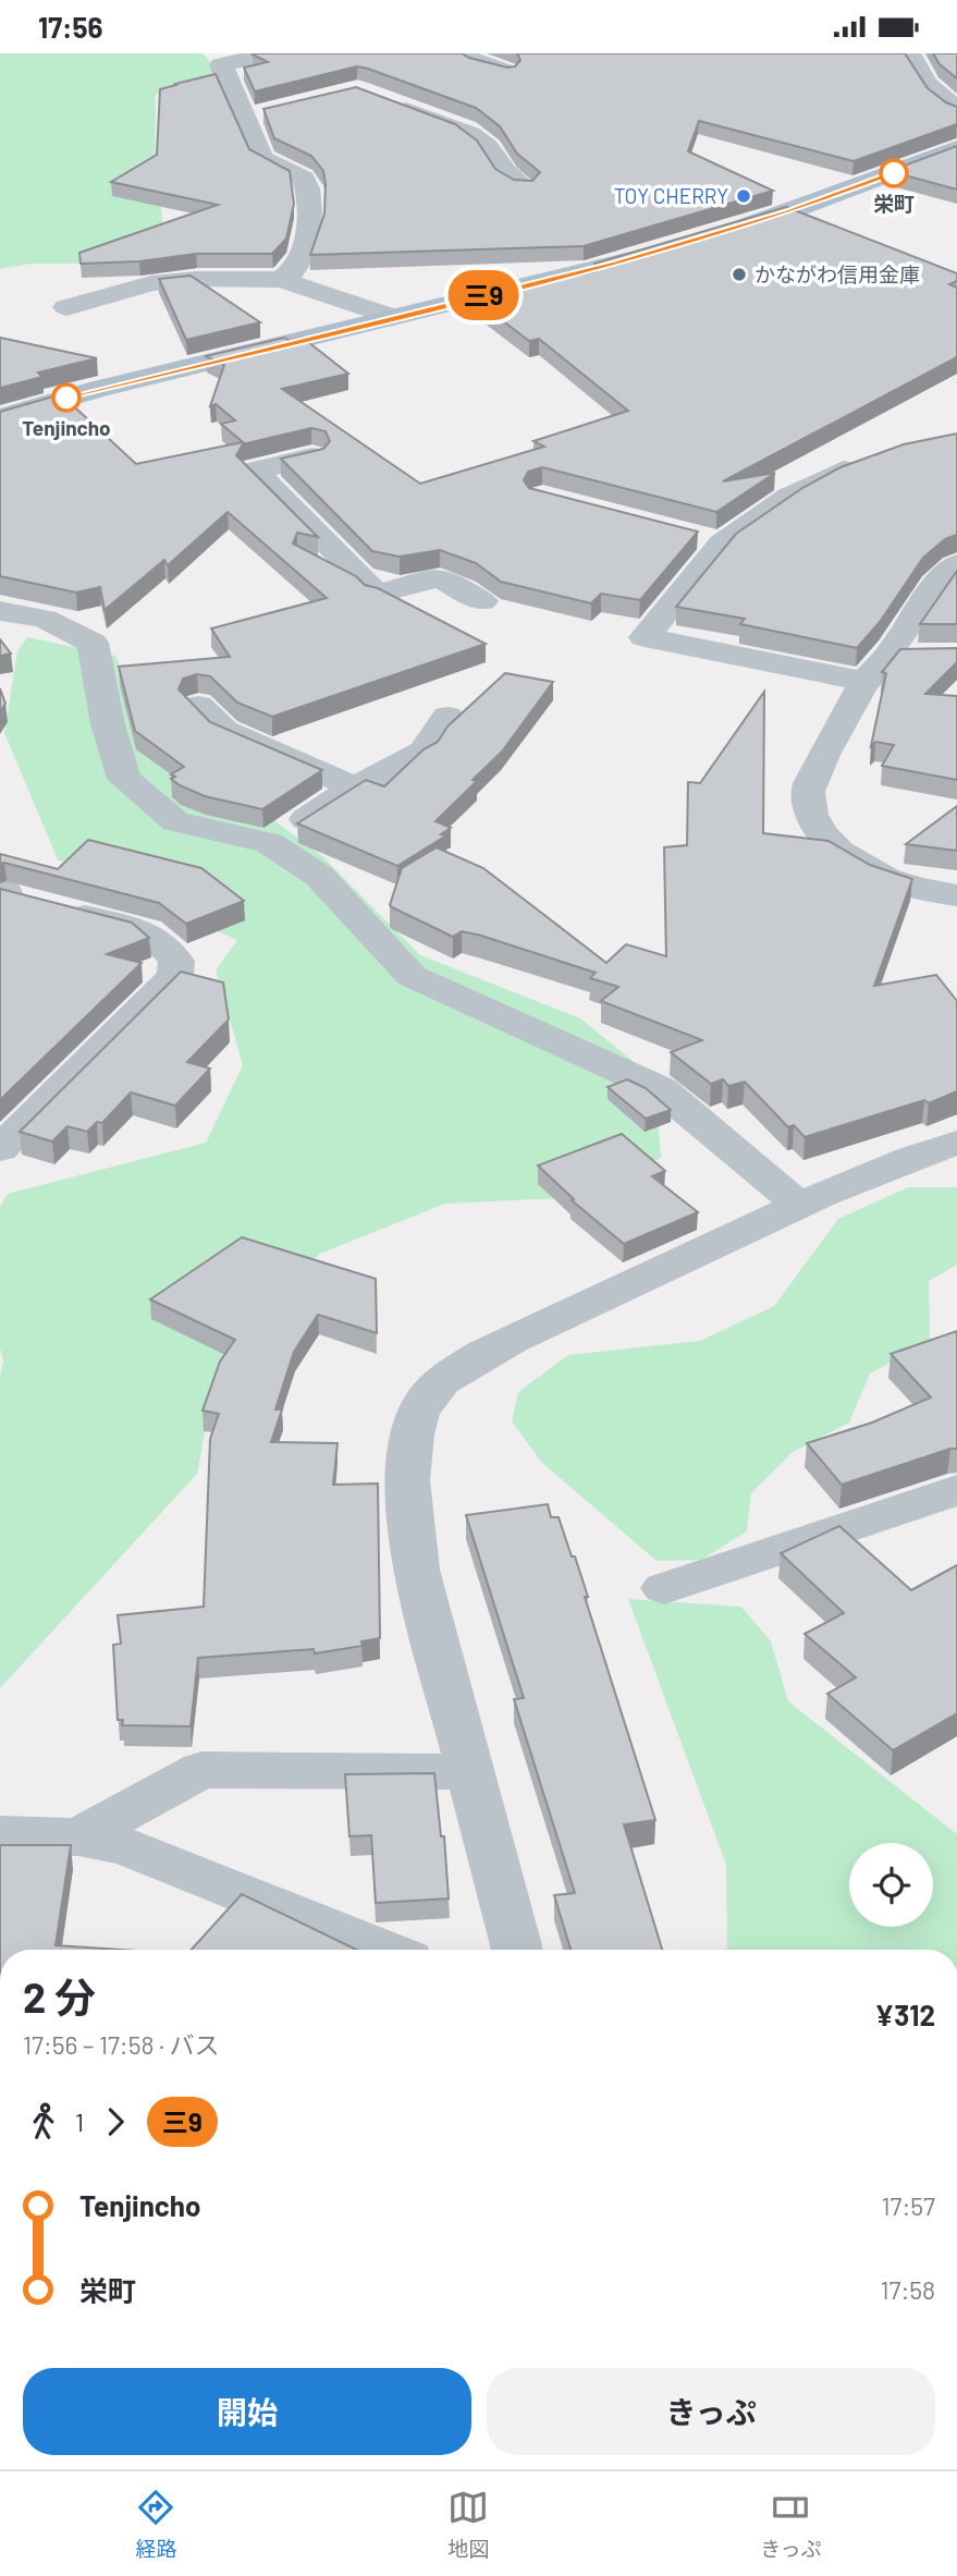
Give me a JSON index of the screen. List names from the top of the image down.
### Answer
{
  "places": [
    "栄町",
    "TOY CHERRY",
    "かながわ信用金庫",
    "Tenjincho"
  ],
  "lines": ["bus line 三9"],
  "page": {
    "status": "17:56",
    "on_map": "三9",
    "heading": ["2 分", "17:56 – 17:58 · バス", "¥312"],
    "legs": ["1", "三9"],
    "list": [
      {
        "name": "Tenjincho",
        "value": "17:57"
      },
      {
        "name": "栄町",
        "value": "17:58"
      }
    ],
    "buttons": ["開始", "きっぷ"],
    "tabs": ["経路", "地図", "きっぷ"]
  }
}
